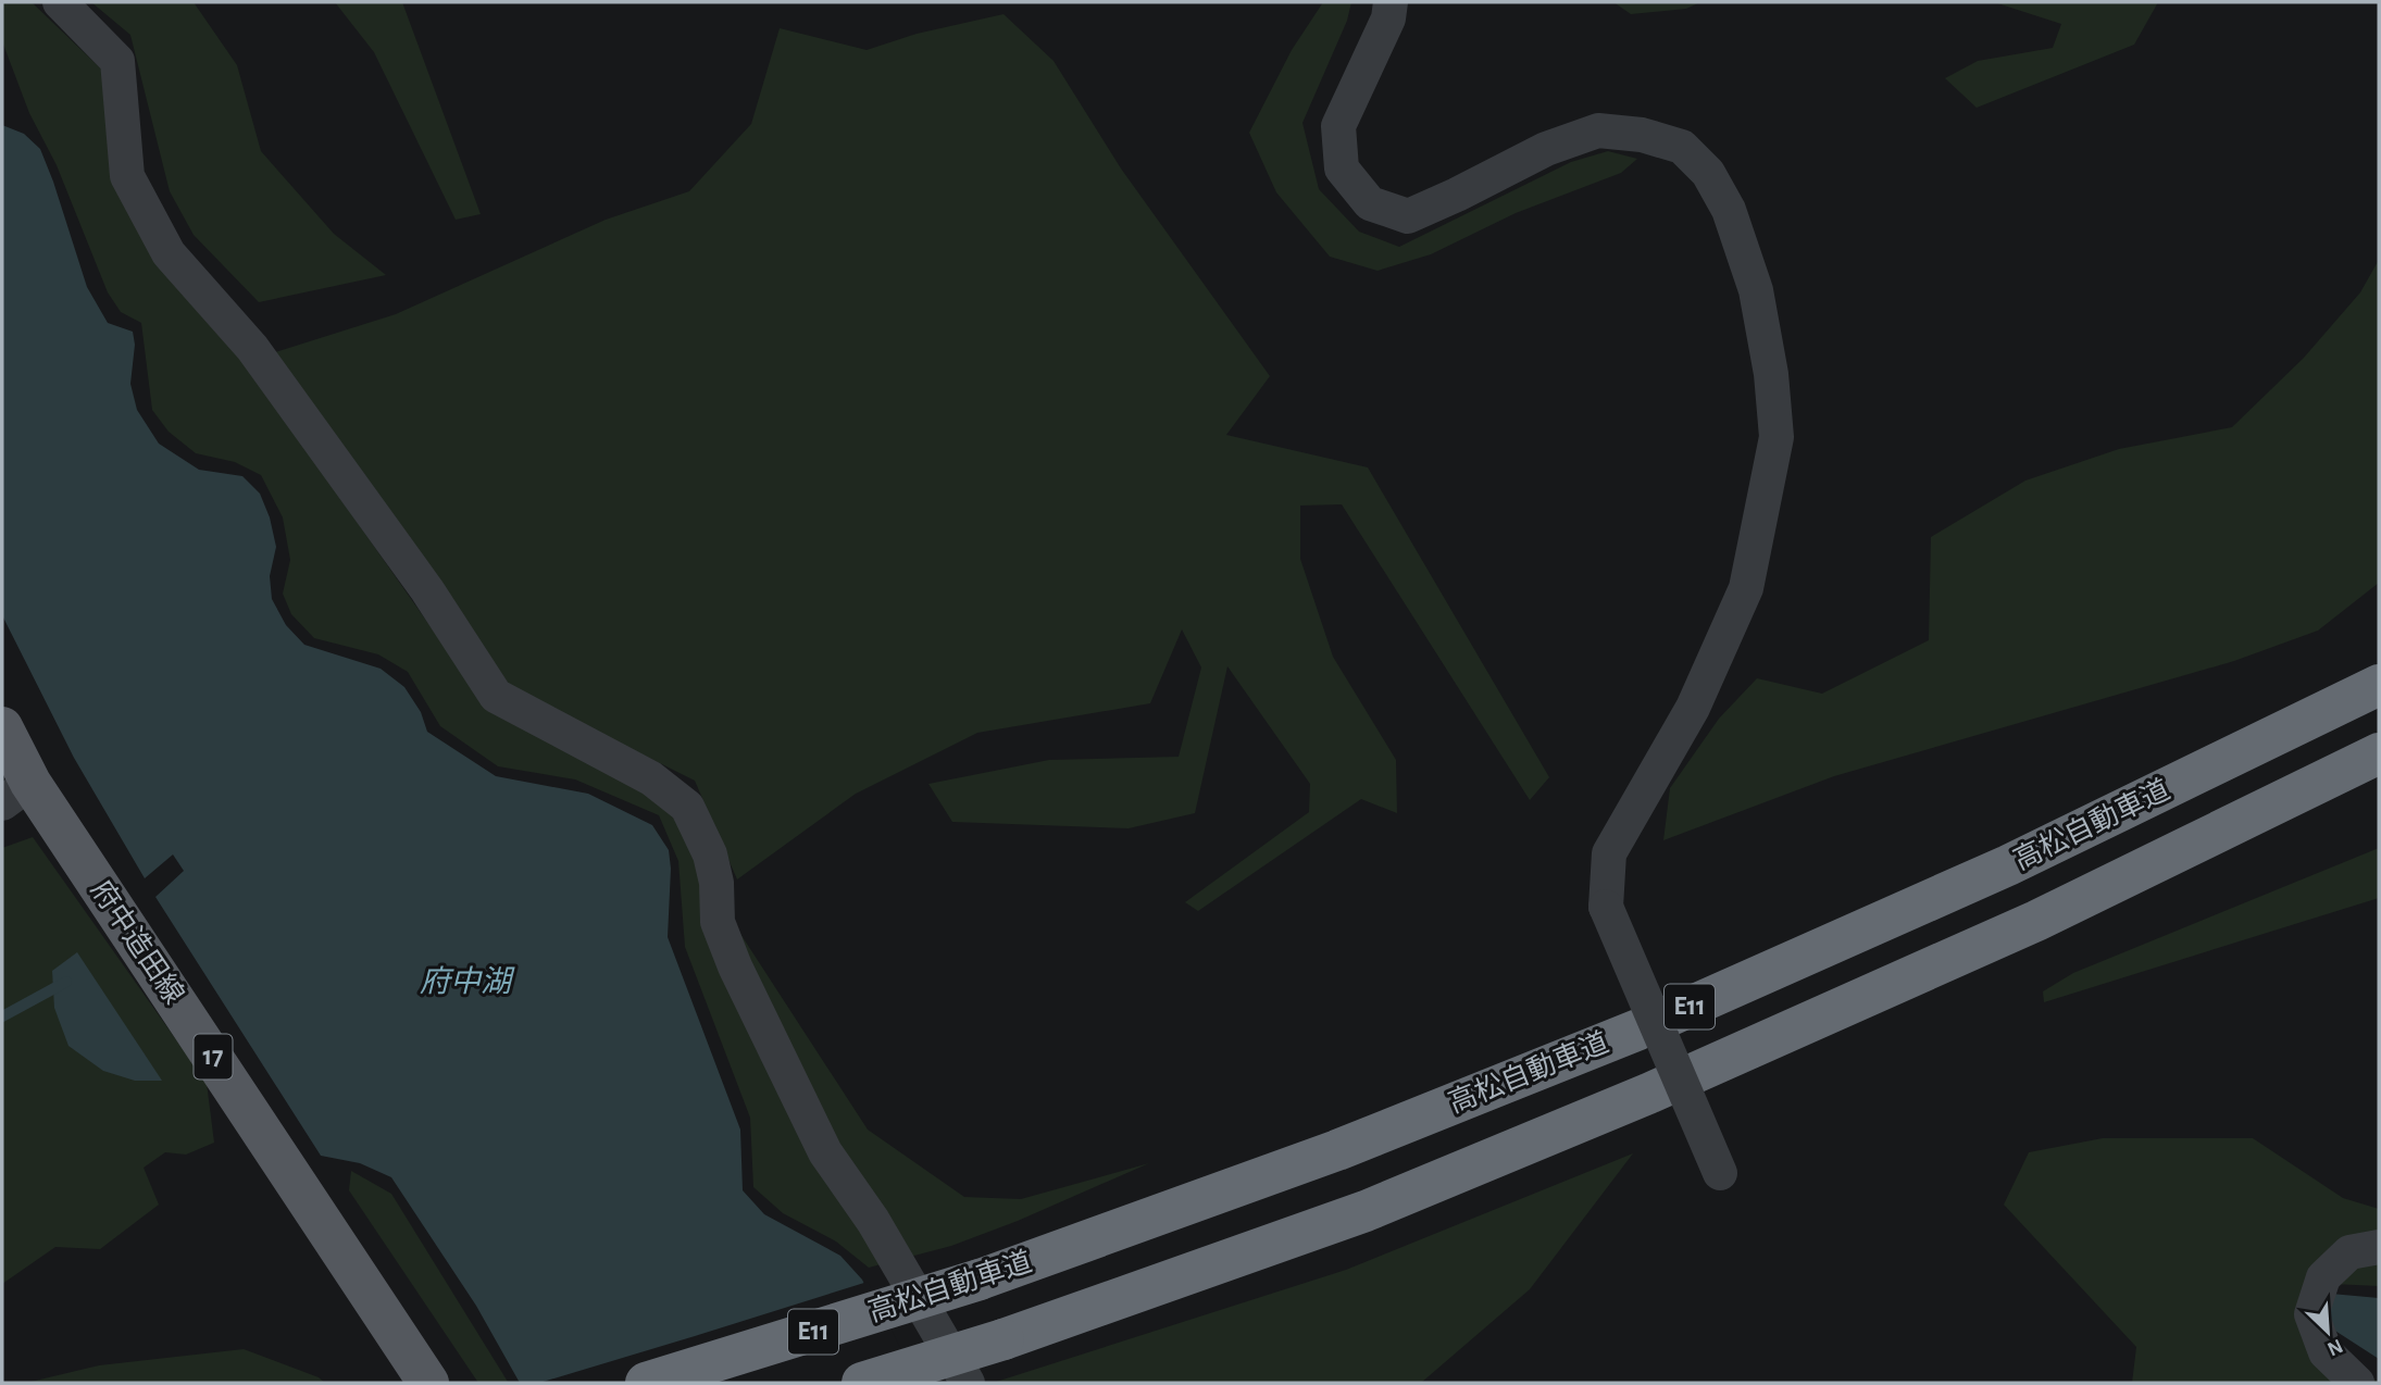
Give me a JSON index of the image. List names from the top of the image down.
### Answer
{
  "streets": {
    "highway": ["高松自動車道", "E11"],
    "main road": ["府中造田線", "17"]
  },
  "water": ["府中湖"],
  "north": "bottom right"
}
